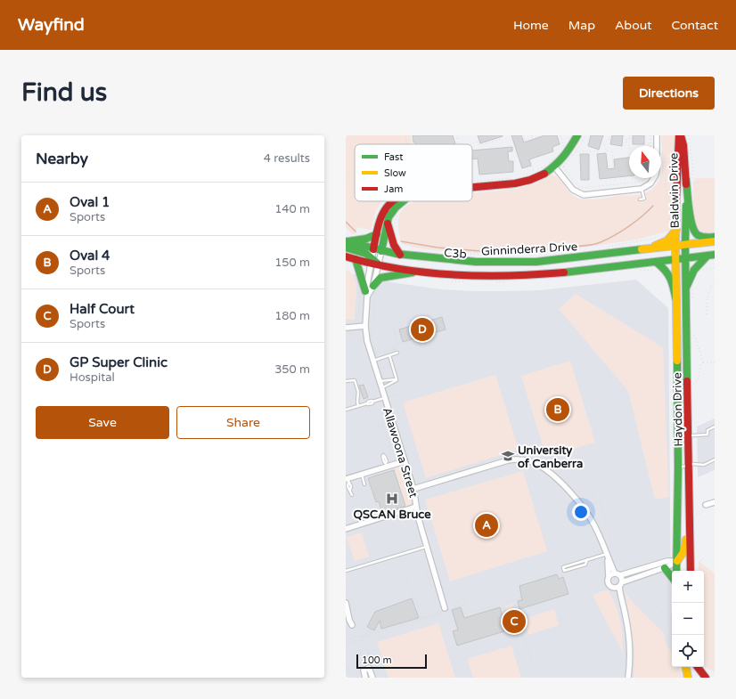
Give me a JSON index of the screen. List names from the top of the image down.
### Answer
{
  "streets": {
    "main road": ["Baldwin Drive", "Ginninderra Drive", "Haydon Drive"],
    "street": ["Allawoona Street"],
    "path": ["C3b"]
  },
  "crossings": [
    ["Baldwin Drive", "Ginninderra Drive"],
    ["Baldwin Drive", "Haydon Drive"],
    ["Ginninderra Drive", "Haydon Drive"],
    ["Ginninderra Drive", "Allawoona Street"]
  ],
  "places": {
    "school or university": ["University of Canberra"],
    "hospital": ["QSCAN Bruce"]
  },
  "legend": ["Fast", "Slow", "Jam"],
  "scale_bar": "100 m",
  "north": "top",
  "page": {
    "header": "Wayfind",
    "nav": [
      "Home",
      "Map",
      "About",
      "Contact"
    ],
    "buttons": [
      "Directions",
      ["Save", "Share"]
    ],
    "title": "Find us",
    "heading": ["Nearby", "4 results"],
    "list": [
      {
        "mark": "A",
        "name": "Oval 1",
        "note": "Sports",
        "value": "140 m"
      },
      {
        "mark": "B",
        "name": "Oval 4",
        "note": "Sports",
        "value": "150 m"
      },
      {
        "mark": "C",
        "name": "Half Court",
        "note": "Sports",
        "value": "180 m"
      },
      {
        "mark": "D",
        "name": "GP Super Clinic",
        "note": "Hospital",
        "value": "350 m"
      }
    ],
    "pins": [
      "D",
      "B",
      "A",
      "C"
    ],
    "map_buttons": ["+", "−"],
    "scale": "100 m"
  }
}
